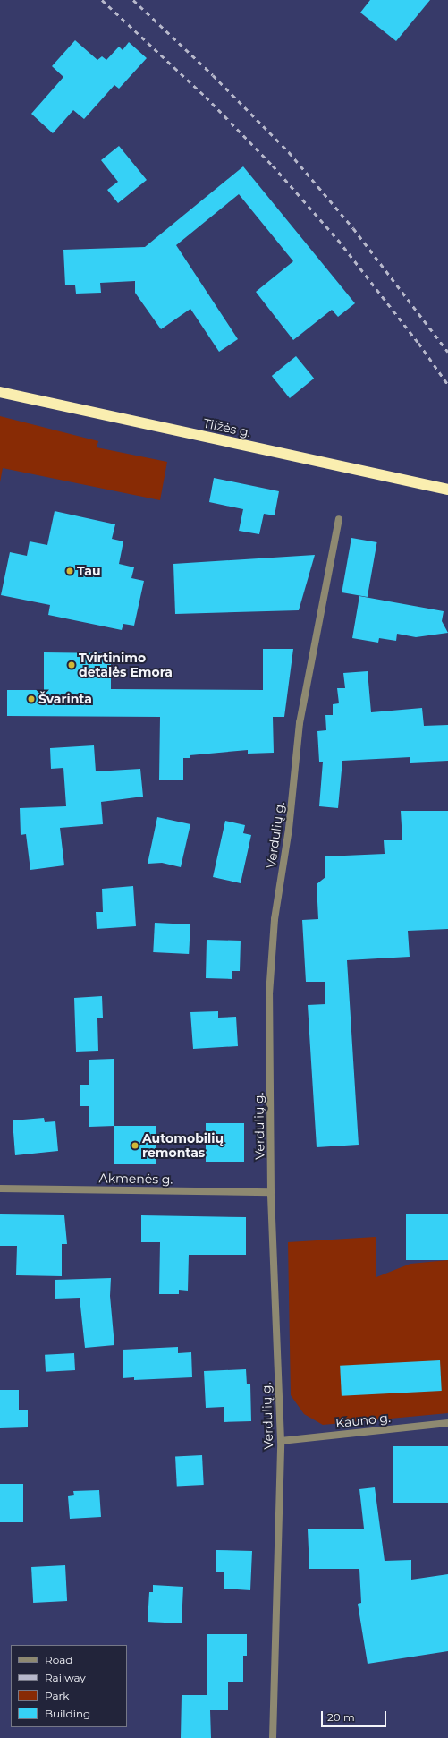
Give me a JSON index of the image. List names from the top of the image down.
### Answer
{
  "streets": {
    "highway": ["Tilžės g."],
    "street": ["Verdulių g.", "Akmenės g.", "Kauno g."]
  },
  "crossings": [
    ["Verdulių g.", "Akmenės g."],
    ["Verdulių g.", "Kauno g."]
  ],
  "places": [
    "Tau",
    "Tvirtinimo detalės Emora",
    "Švarinta",
    "Automobilių remontas"
  ],
  "legend": [
    "Road",
    "Railway",
    "Park",
    "Building"
  ],
  "scale_bar": "20 m"
}
